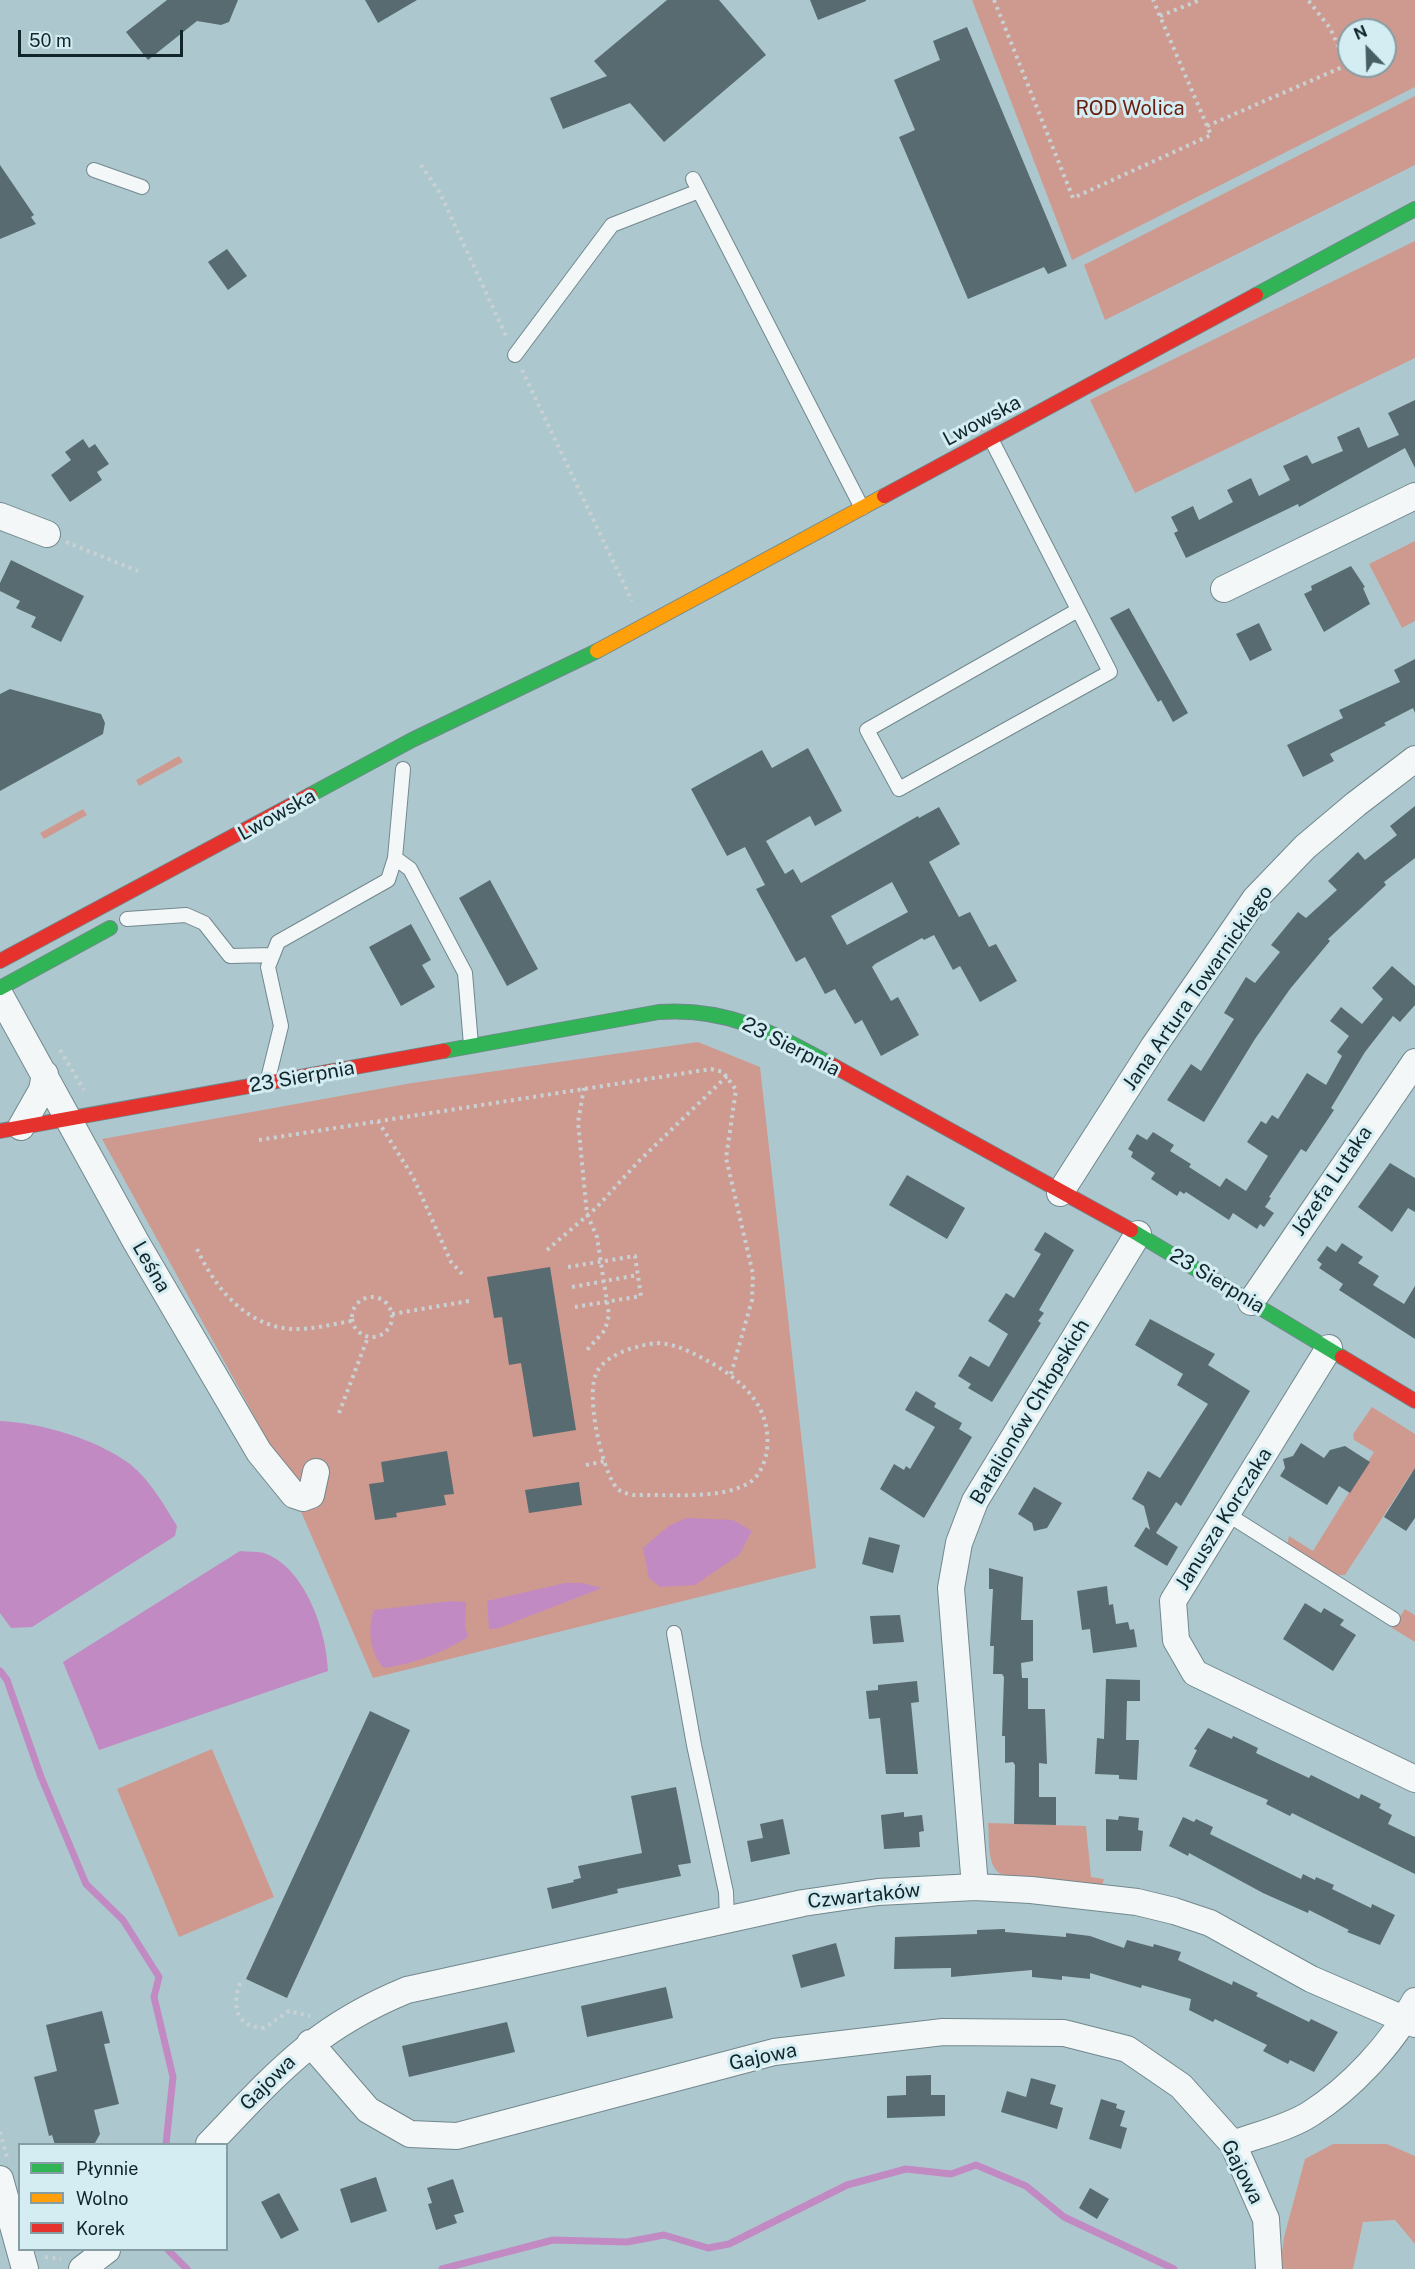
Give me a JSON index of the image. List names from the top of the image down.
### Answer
{
  "streets": {
    "main road": ["Lwowska", "23 Sierpnia"],
    "street": [
      "Jana Artura Towarnickiego",
      "Józefa Lutaka",
      "Leśna",
      "Batalionów Chłopskich",
      "Janusza Korczaka",
      "Czwartaków",
      "Gajowa"
    ]
  },
  "crossings": [
    ["Jana Artura Towarnickiego", "23 Sierpnia"],
    ["23 Sierpnia", "Józefa Lutaka"],
    ["23 Sierpnia", "Leśna"],
    ["23 Sierpnia", "Batalionów Chłopskich"],
    ["23 Sierpnia", "Janusza Korczaka"],
    ["Batalionów Chłopskich", "Czwartaków"],
    ["Czwartaków", "Gajowa"]
  ],
  "parks": ["ROD Wolica"],
  "legend": ["Płynnie", "Wolno", "Korek"],
  "scale_bar": "50 m",
  "north": "top left"
}
